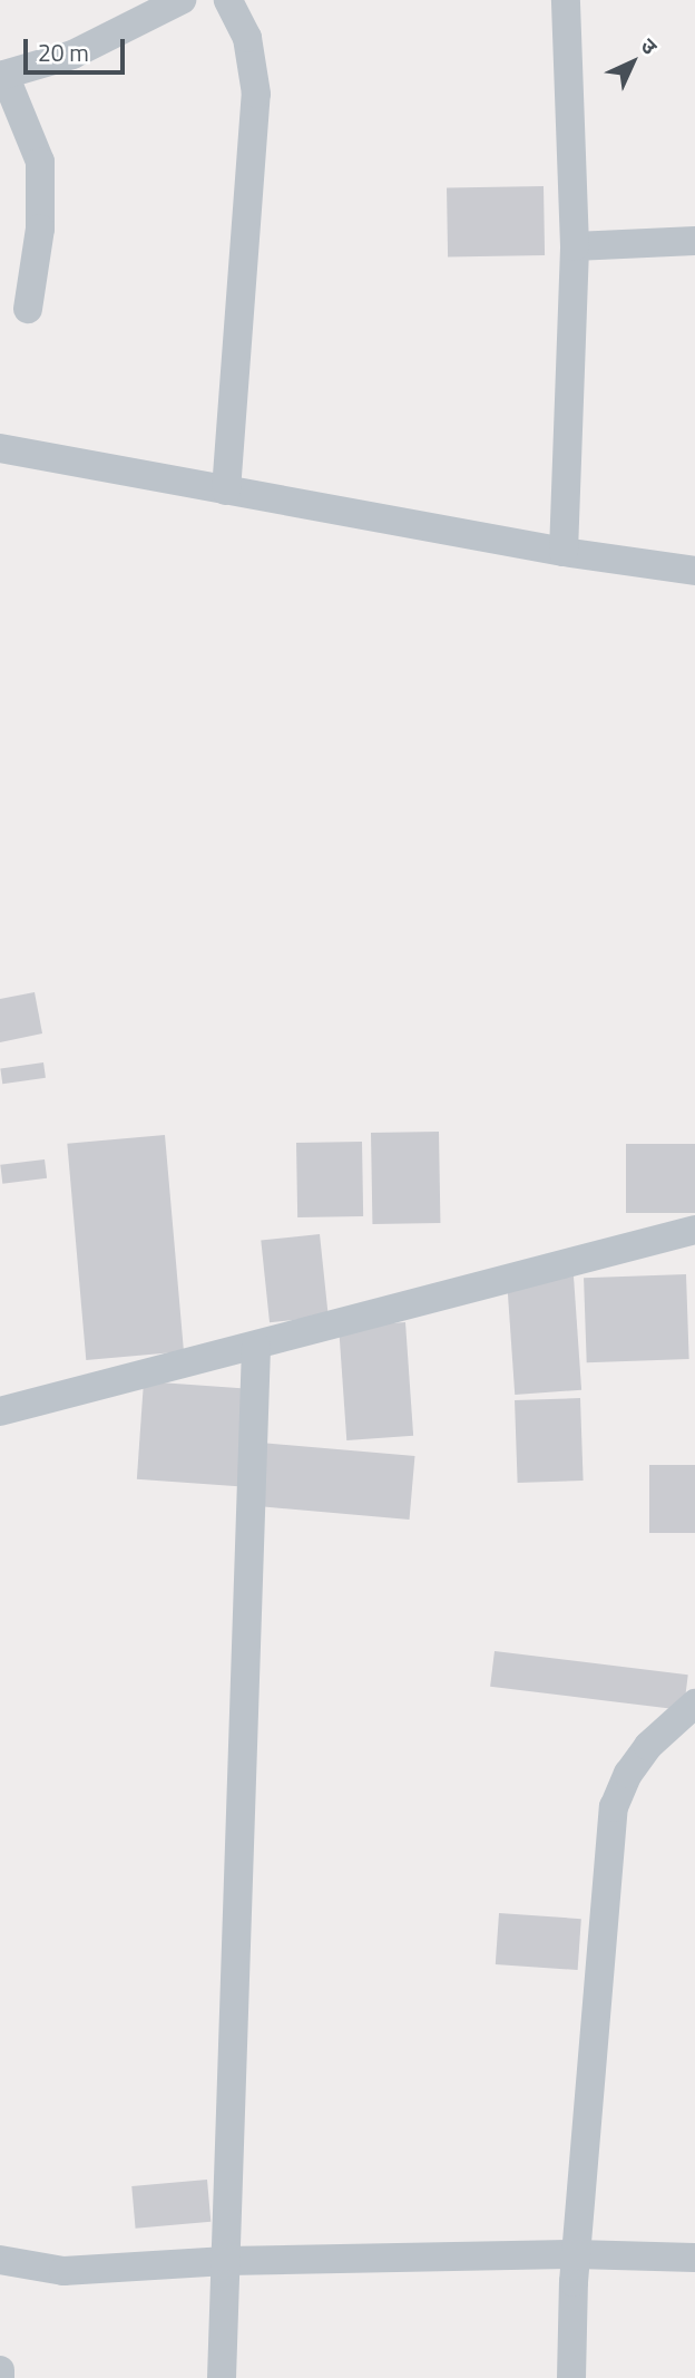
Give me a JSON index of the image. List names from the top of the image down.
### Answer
{
  "scale_bar": "20 m",
  "north": "top right"
}
